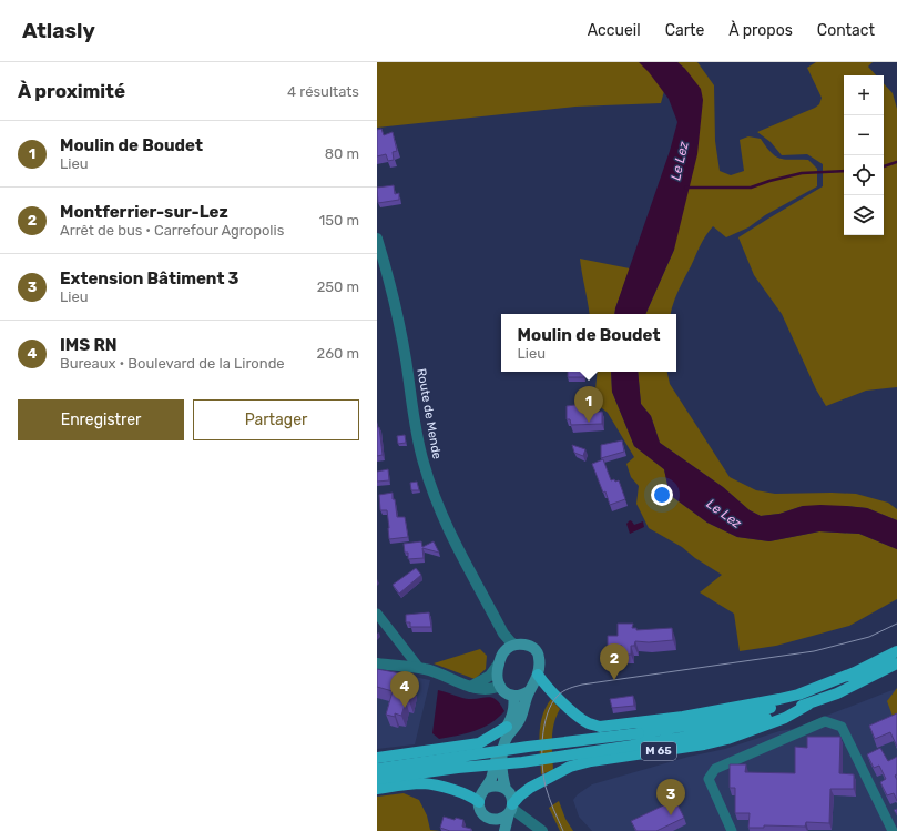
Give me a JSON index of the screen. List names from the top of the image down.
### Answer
{
  "streets": {
    "main road": ["M 65"],
    "street": ["Route de Mende"]
  },
  "water": ["Le Lez"],
  "page": {
    "header": "Atlasly",
    "nav": [
      "Accueil",
      "Carte",
      "À propos",
      "Contact"
    ],
    "heading": ["À proximité", "4 résultats"],
    "map_buttons": ["+", "−"],
    "list": [
      {
        "mark": "1",
        "name": "Moulin de Boudet",
        "note": "Lieu",
        "value": "80 m"
      },
      {
        "mark": "2",
        "name": "Montferrier-sur-Lez",
        "note": "Arrêt de bus · Carrefour Agropolis",
        "value": "150 m"
      },
      {
        "mark": "3",
        "name": "Extension Bâtiment 3",
        "note": "Lieu",
        "value": "250 m"
      },
      {
        "mark": "4",
        "name": "IMS RN",
        "note": "Bureaux · Boulevard de la Lironde",
        "value": "260 m"
      }
    ],
    "popup": ["Moulin de Boudet", "Lieu"],
    "buttons": ["Enregistrer", "Partager"],
    "pins": [
      "1",
      "2",
      "4",
      "3"
    ]
  }
}
